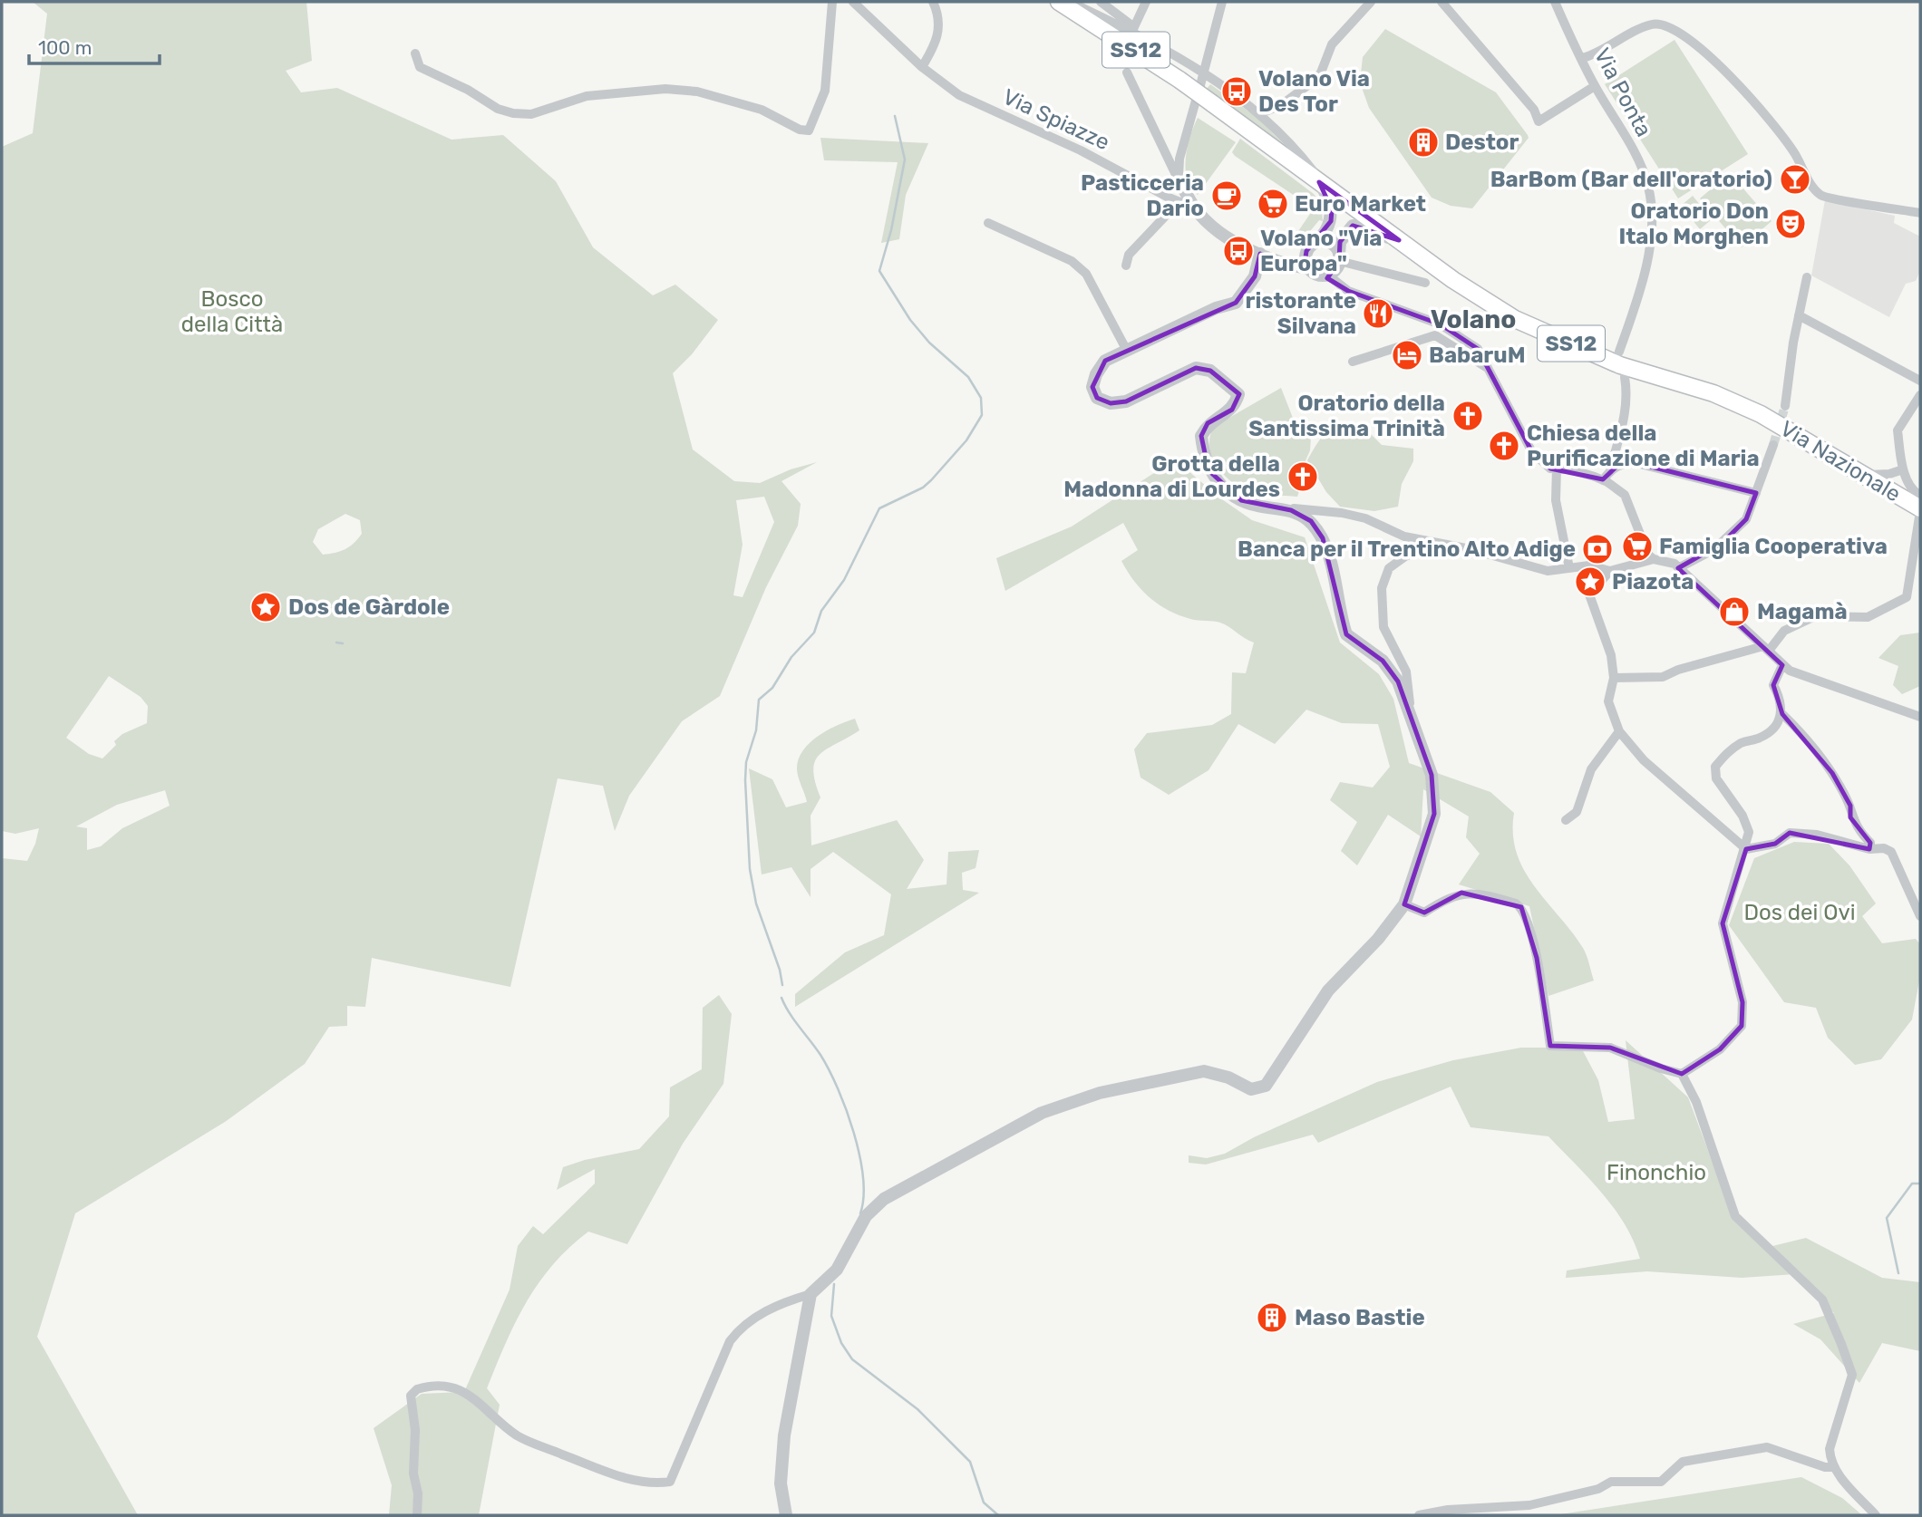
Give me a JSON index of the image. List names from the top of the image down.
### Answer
{
  "streets": {
    "main road": ["SS12", "Via Nazionale"],
    "street": ["Via Ponta", "Via Spiazze"]
  },
  "crossings": [
    ["SS12", "Via Nazionale"]
  ],
  "districts": ["Volano"],
  "parks": ["Bosco della Città", "Dos dei Ovi", "Finonchio"],
  "places": {
    "bus stop": ["Volano Via Des Tor", "Volano \"Via Europa\""],
    "building": ["Destor", "Maso Bastie"],
    "bar": ["BarBom (Bar dell'oratorio)"],
    "cafe": ["Pasticceria Dario"],
    "supermarket": ["Euro Market", "Famiglia Cooperativa"],
    "theatre": ["Oratorio Don Italo Morghen"],
    "restaurant": ["ristorante Silvana"],
    "hotel": ["BabaruM"],
    "church": ["Oratorio della Santissima Trinità", "Chiesa della Purificazione di Maria", "Grotta della Madonna di Lourdes"],
    "bank": ["Banca per il Trentino Alto Adige"],
    "place": ["Piazota", "Dos de Gàrdole"],
    "shop": ["Magamà"]
  },
  "scale_bar": "100 m"
}
